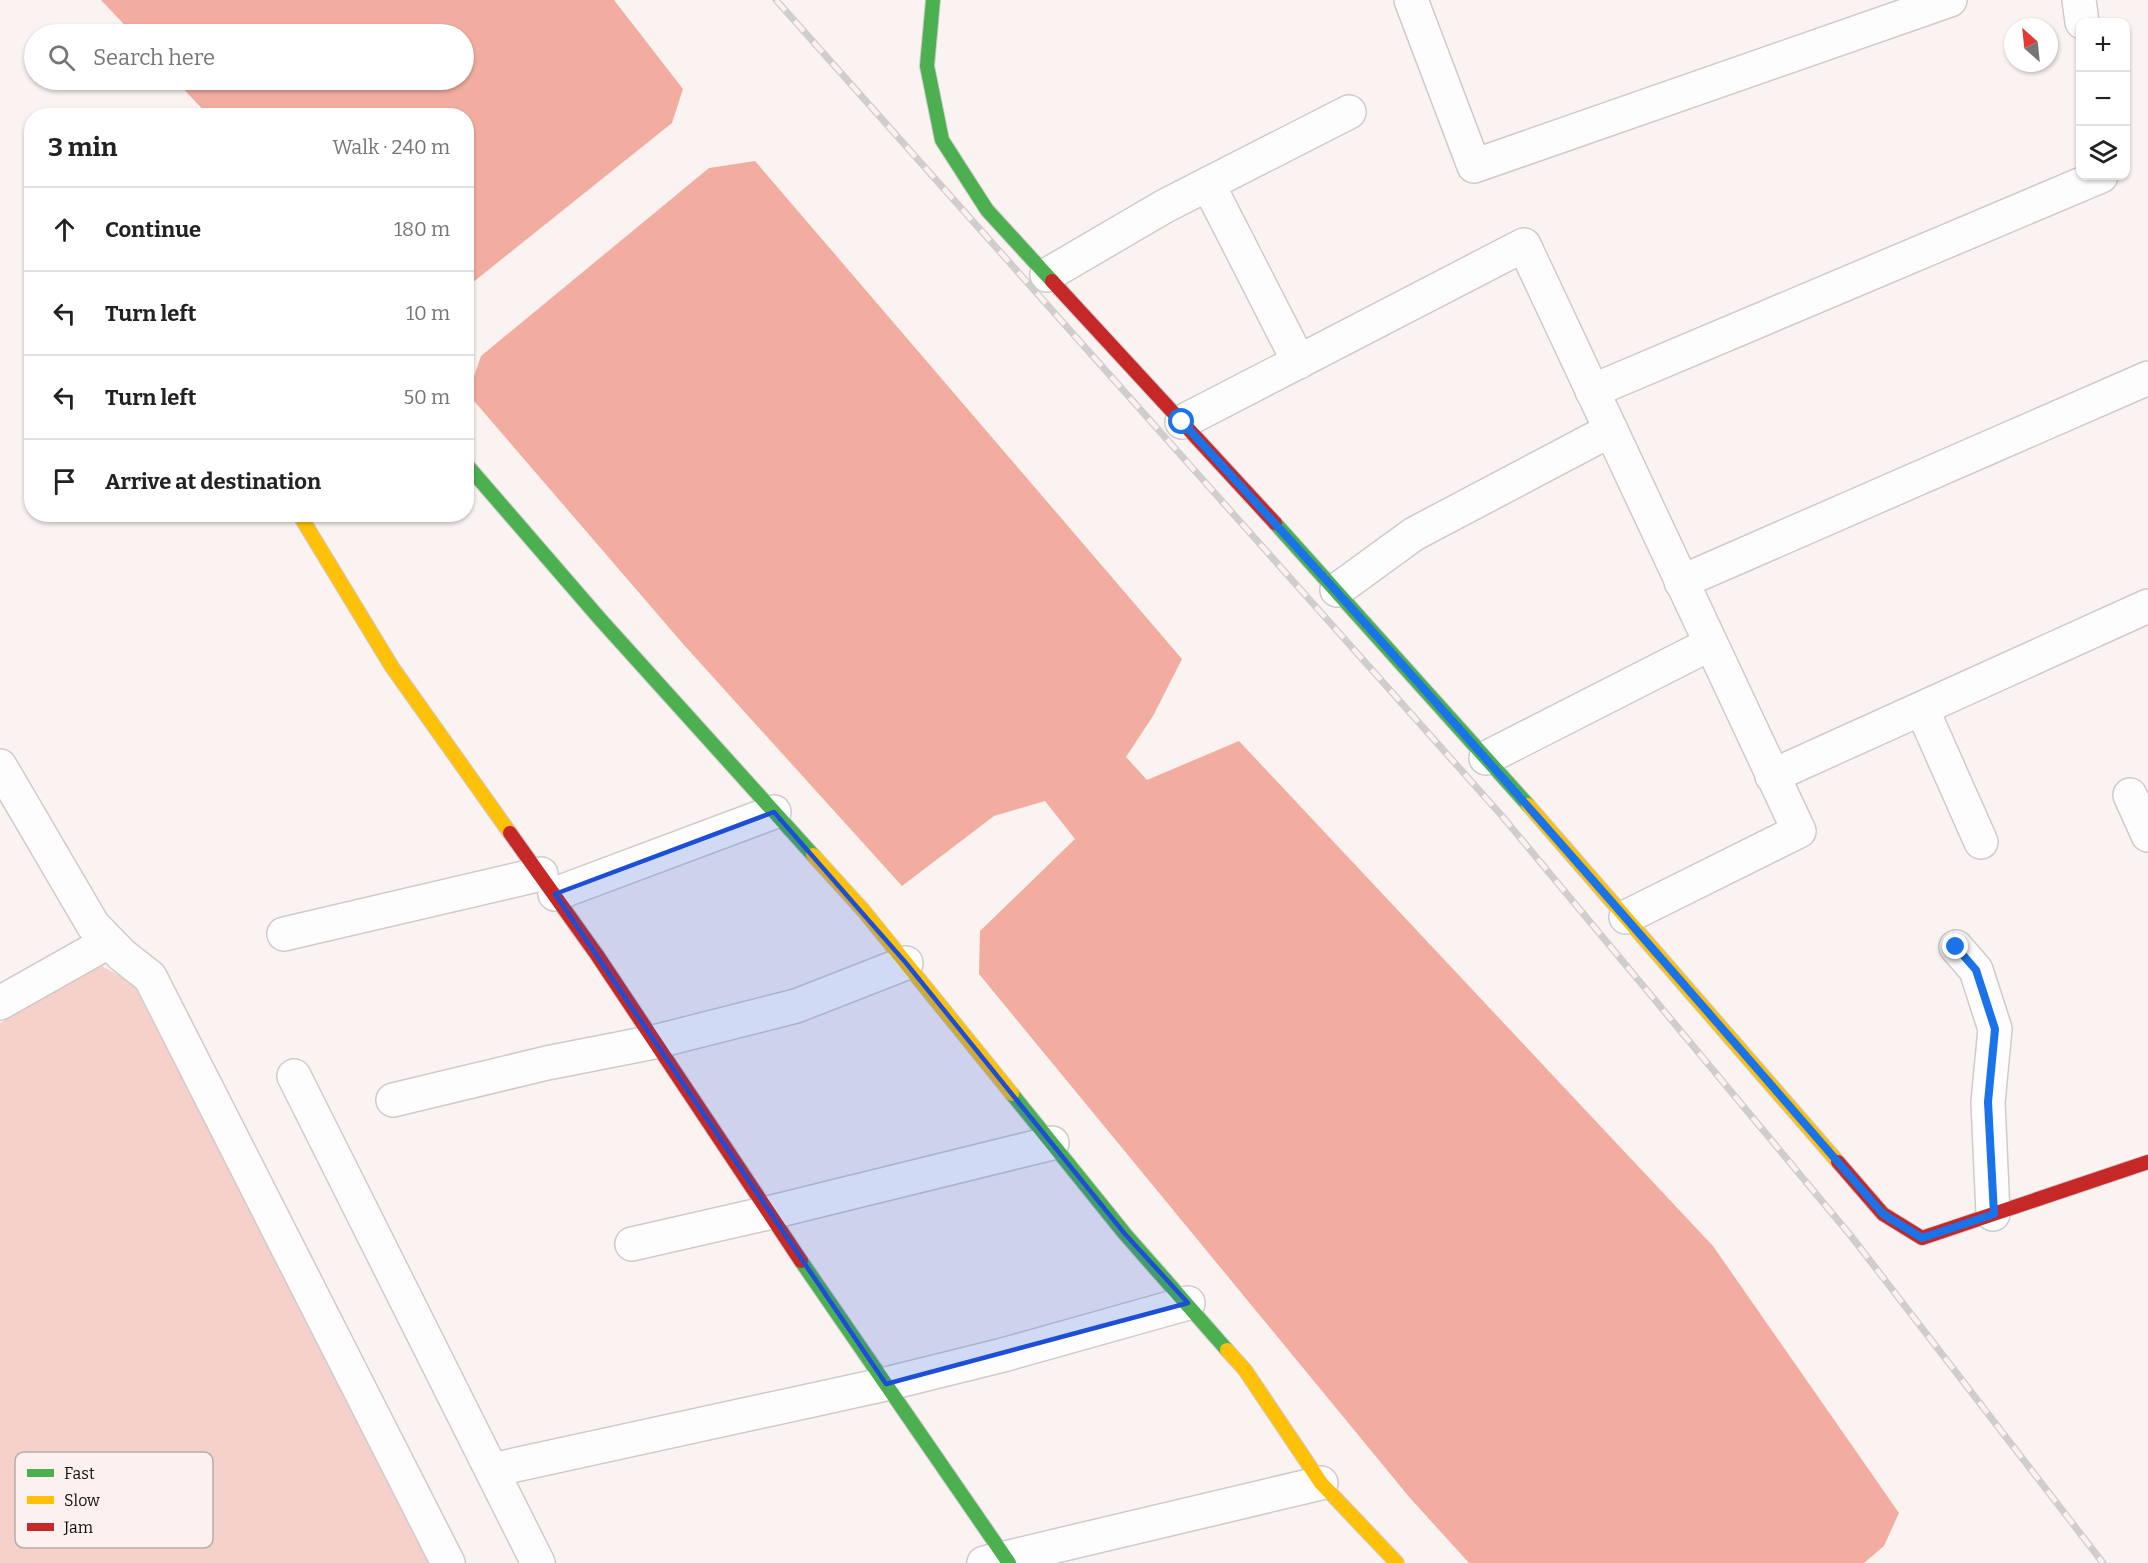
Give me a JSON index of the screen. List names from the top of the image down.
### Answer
{
  "legend": ["Fast", "Slow", "Jam"],
  "north": "top left",
  "page": {
    "map_buttons": ["+", "−"],
    "search": "Search here",
    "heading": ["3 min", "Walk · 240 m"],
    "list": [
      ["Continue", "180 m"],
      ["Turn left", "10 m"],
      ["Turn left", "50 m"],
      "Arrive at destination"
    ]
  }
}
